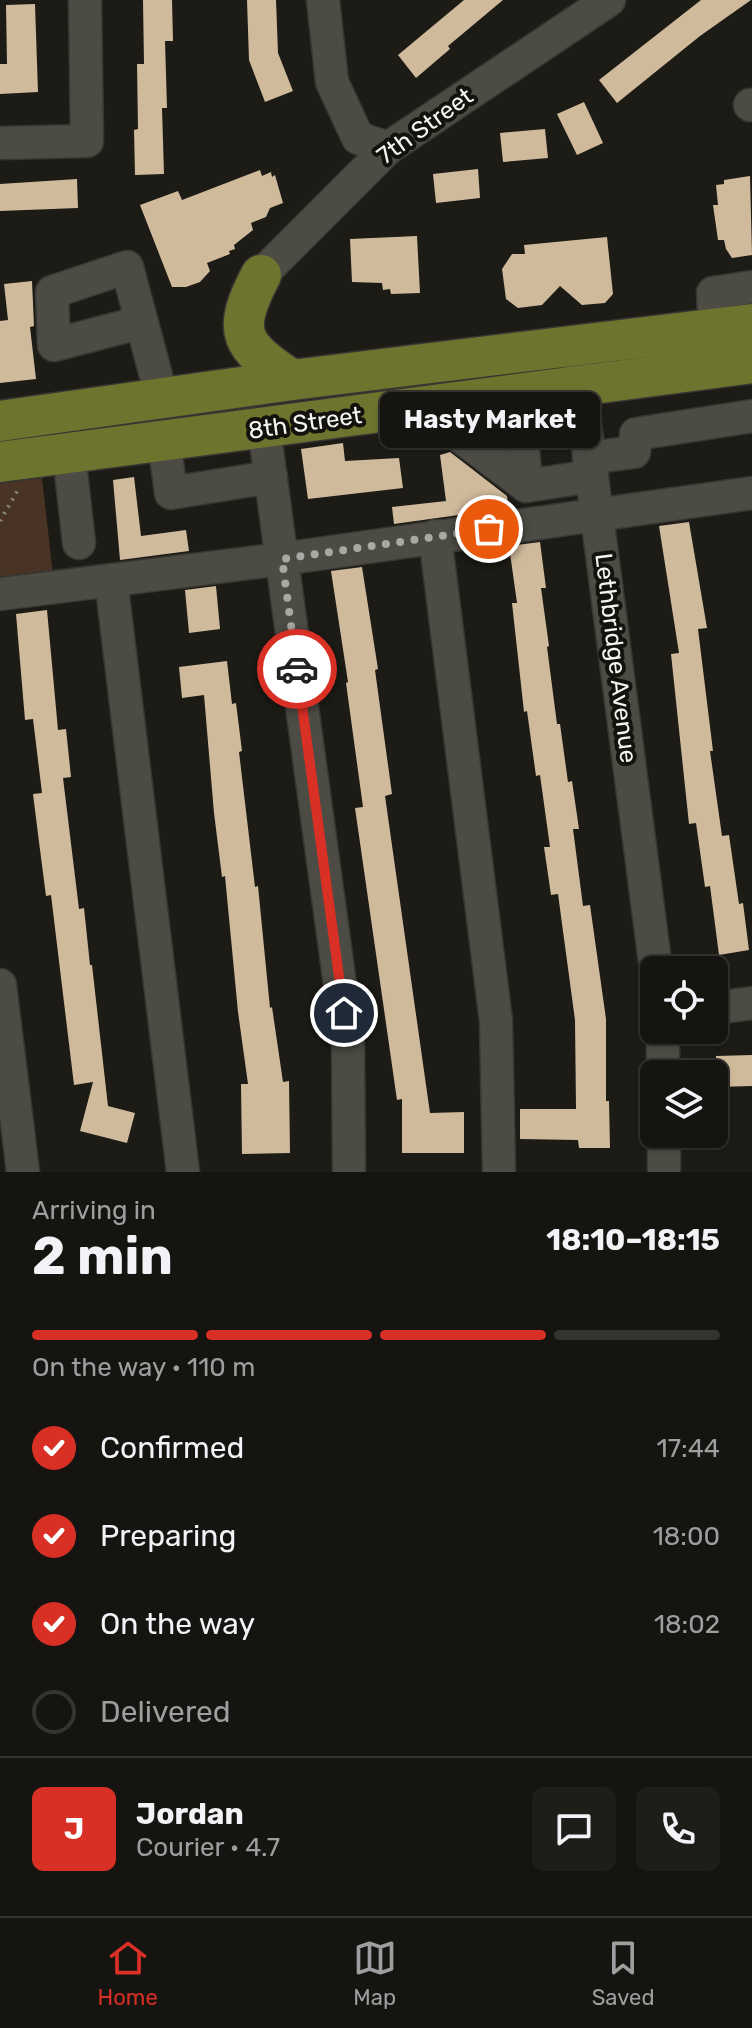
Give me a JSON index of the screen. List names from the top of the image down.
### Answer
{
  "streets": {
    "main road": ["8th Street"],
    "street": ["7th Street", "Lethbridge Avenue"]
  },
  "crossings": [
    ["8th Street", "Lethbridge Avenue"]
  ],
  "places": ["Hasty Market"],
  "page": {
    "bubble": "Hasty Market",
    "heading": ["2 min", "Arriving in", "18:10–18:15"],
    "panel": ["Jordan", "Courier · 4.7"],
    "bar": "On the way · 110 m",
    "list": [
      ["Confirmed", "17:44"],
      ["Preparing", "18:00"],
      ["On the way", "18:02"],
      "Delivered"
    ],
    "round": "J",
    "tabs": ["Home", "Map", "Saved"]
  }
}
